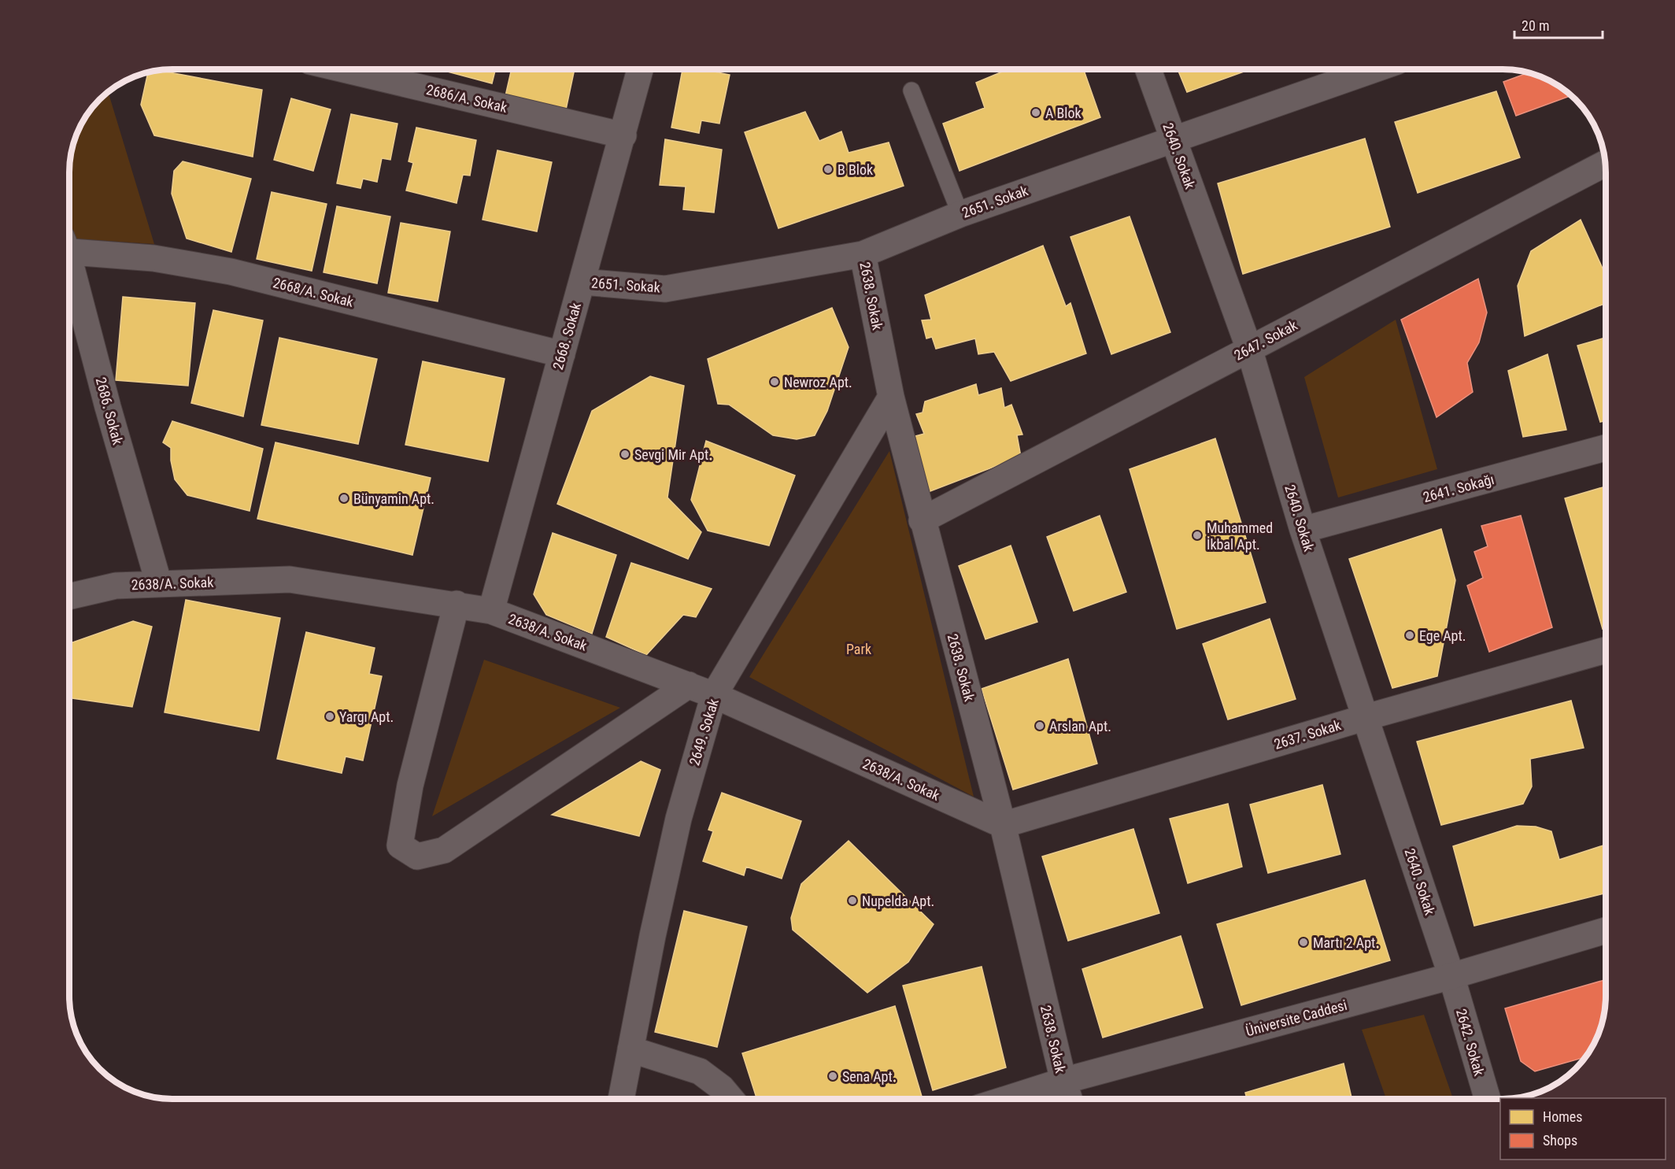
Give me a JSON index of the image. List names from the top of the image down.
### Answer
{
  "streets": {
    "street": [
      "2686/A. Sokak",
      "2640. Sokak",
      "2651. Sokak",
      "2668/A. Sokak",
      "2638. Sokak",
      "2668. Sokak",
      "2647. Sokak",
      "2686. Sokak",
      "2641. Sokağı",
      "2638/A. Sokak",
      "2649. Sokak",
      "2637. Sokak",
      "Üniversite Caddesi",
      "2642. Sokak"
    ]
  },
  "crossings": [
    ["2686/A. Sokak", "2668. Sokak"],
    ["2640. Sokak", "2651. Sokak"],
    ["2640. Sokak", "2647. Sokak"],
    ["2640. Sokak", "2641. Sokağı"],
    ["2640. Sokak", "2637. Sokak"],
    ["2640. Sokak", "Üniversite Caddesi"],
    ["2640. Sokak", "2642. Sokak"],
    ["2651. Sokak", "2638. Sokak"],
    ["2651. Sokak", "2668. Sokak"],
    ["2668/A. Sokak", "2668. Sokak"],
    ["2638. Sokak", "2647. Sokak"],
    ["2638. Sokak", "2638/A. Sokak"],
    ["2638. Sokak", "2649. Sokak"],
    ["2638. Sokak", "2637. Sokak"],
    ["2638. Sokak", "Üniversite Caddesi"],
    ["2668. Sokak", "2638/A. Sokak"],
    ["2686. Sokak", "2638/A. Sokak"],
    ["2638/A. Sokak", "2649. Sokak"],
    ["2638/A. Sokak", "2637. Sokak"],
    ["Üniversite Caddesi", "2642. Sokak"]
  ],
  "parks": ["Park"],
  "places": [
    "A Blok",
    "B Blok",
    "Newroz Apt.",
    "Sevgi Mir Apt.",
    "Bünyamin Apt.",
    "Muhammed İkbal Apt.",
    "Ege Apt.",
    "Yargı Apt.",
    "Arslan Apt.",
    "Nupelda Apt.",
    "Martı 2 Apt.",
    "Sena Apt."
  ],
  "legend": ["Homes", "Shops"],
  "scale_bar": "20 m"
}
